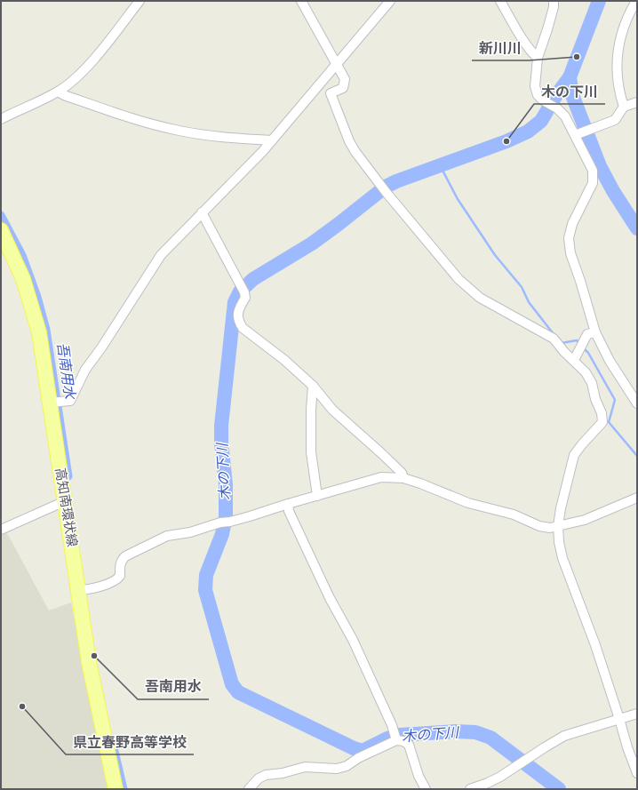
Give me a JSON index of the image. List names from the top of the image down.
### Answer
{
  "streets": {
    "main road": ["高知南環状線"]
  },
  "water": ["吾南用水", "木の下川"],
  "places": [
    "新川川",
    "木の下川",
    "吾南用水",
    "県立春野高等学校"
  ]
}
